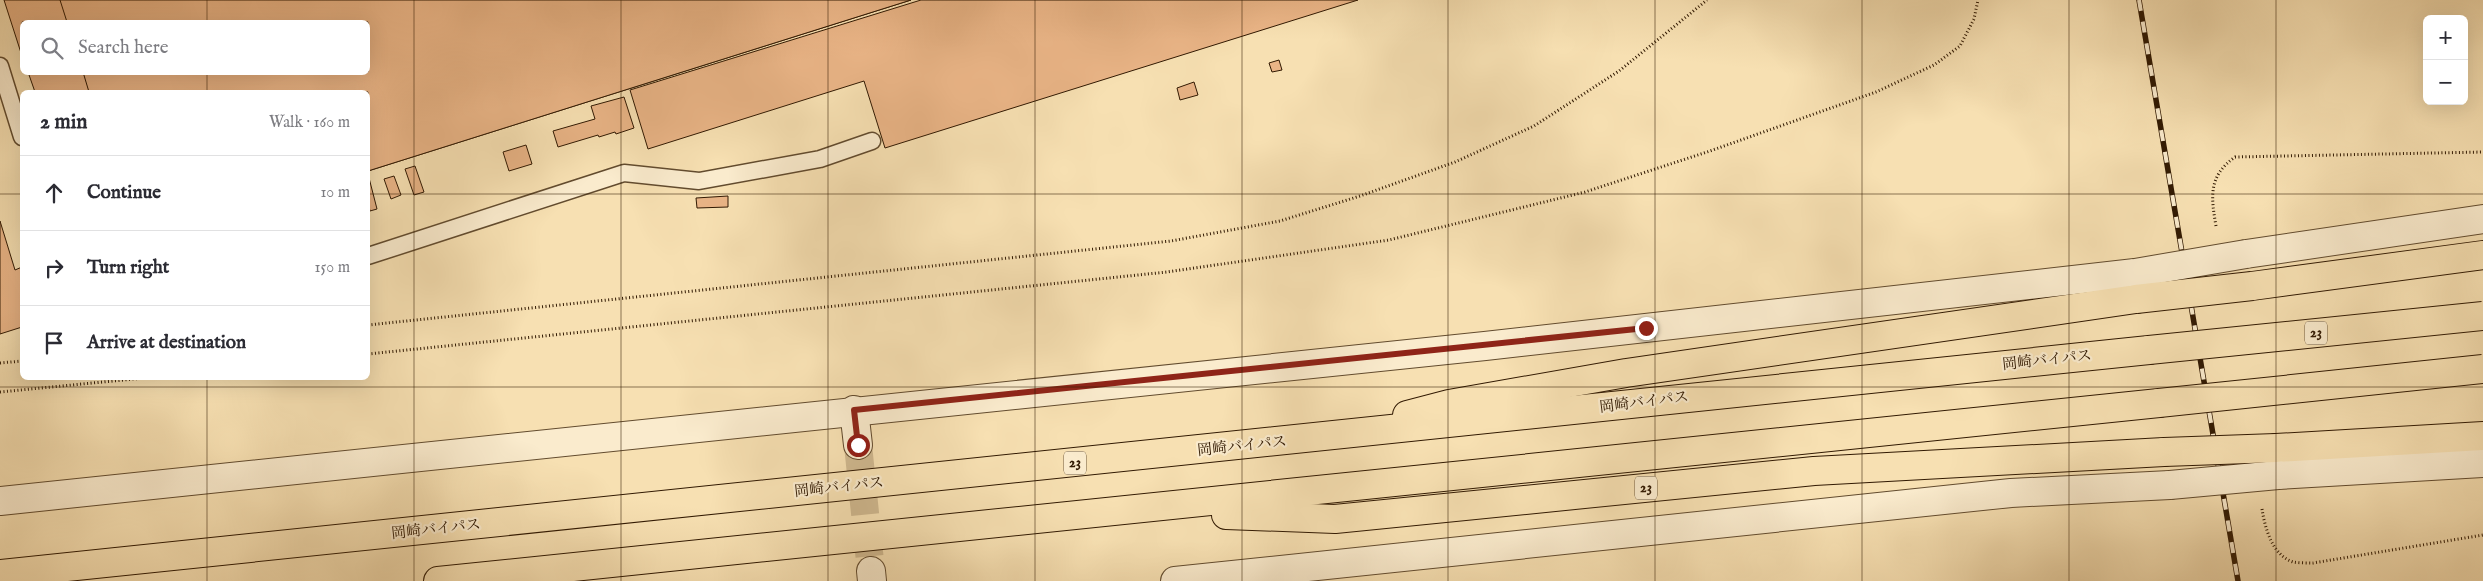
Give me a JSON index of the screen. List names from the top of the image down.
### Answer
{
  "streets": {
    "highway": ["23", "岡崎バイパス"]
  },
  "crossings": [
    ["23", "岡崎バイパス"]
  ],
  "page": {
    "map_buttons": ["+", "−"],
    "search": "Search here",
    "heading": ["2 min", "Walk · 160 m"],
    "list": [
      ["Continue", "10 m"],
      ["Turn right", "150 m"],
      "Arrive at destination"
    ]
  }
}
